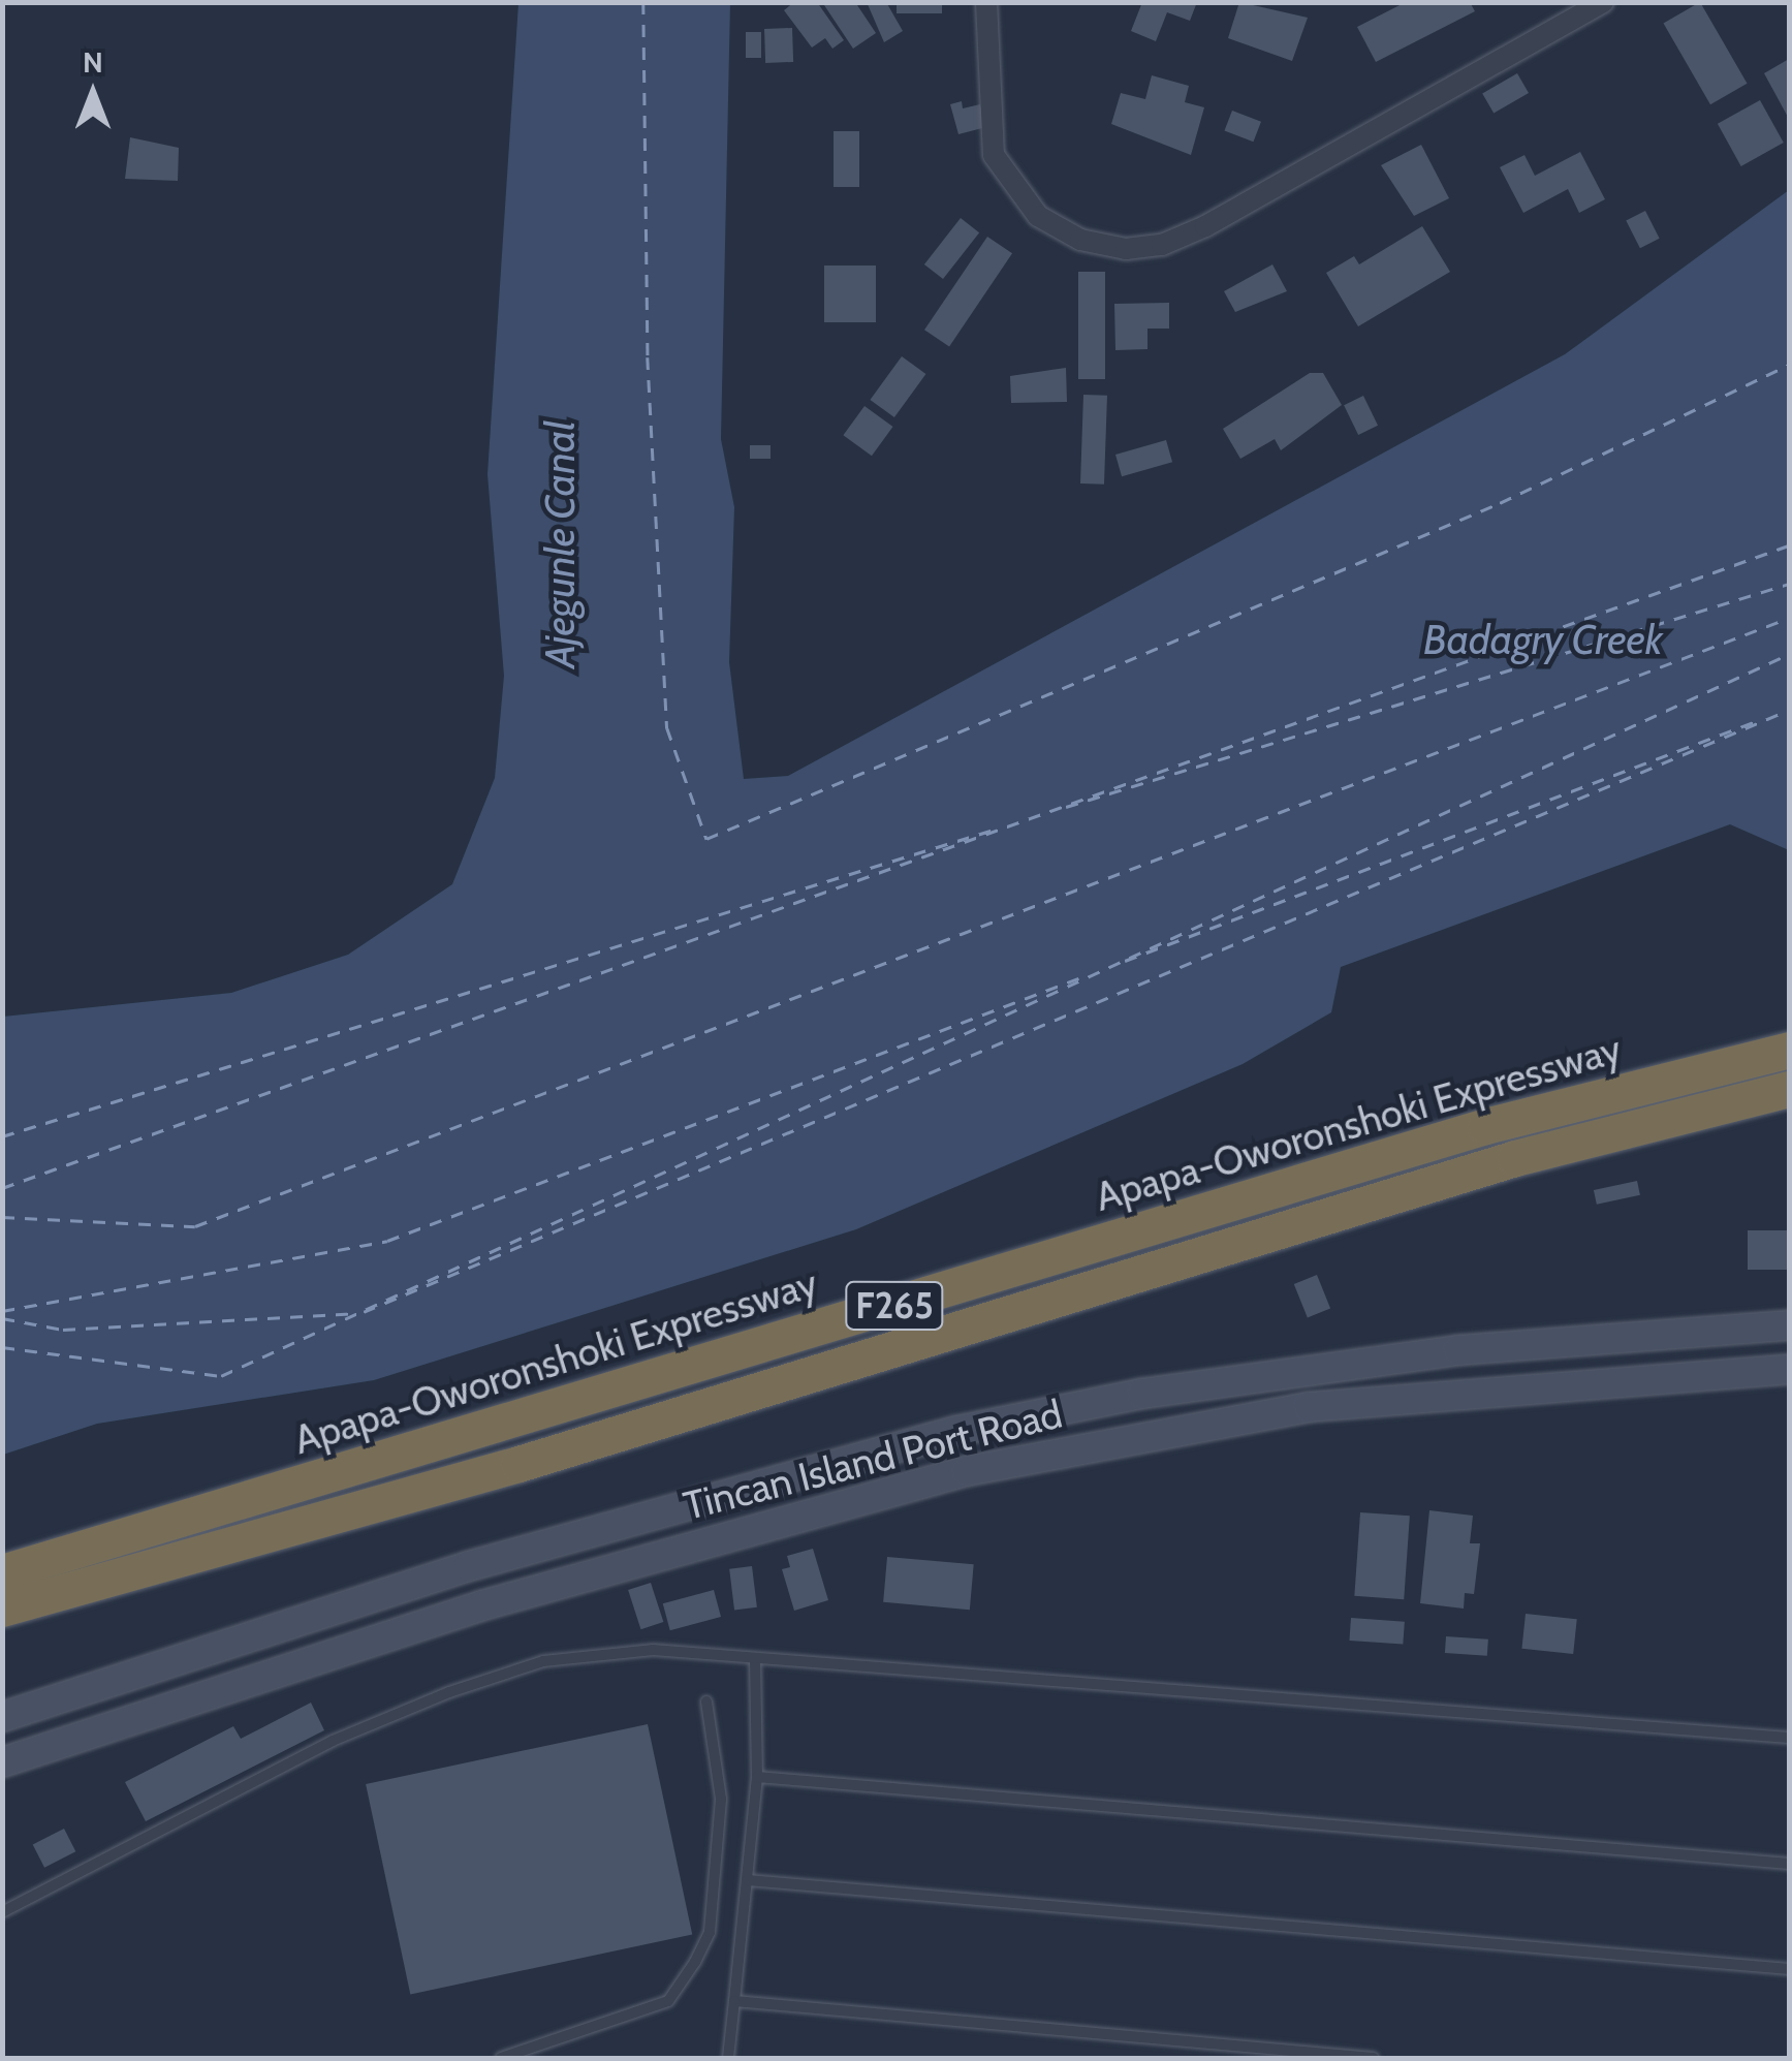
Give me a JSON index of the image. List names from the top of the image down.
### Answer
{
  "streets": {
    "highway": ["Apapa-Oworonshoki Expressway", "F265"],
    "street": ["Tincan Island Port Road"]
  },
  "water": ["Ajegunle Canal", "Badagry Creek"],
  "north": "top"
}
